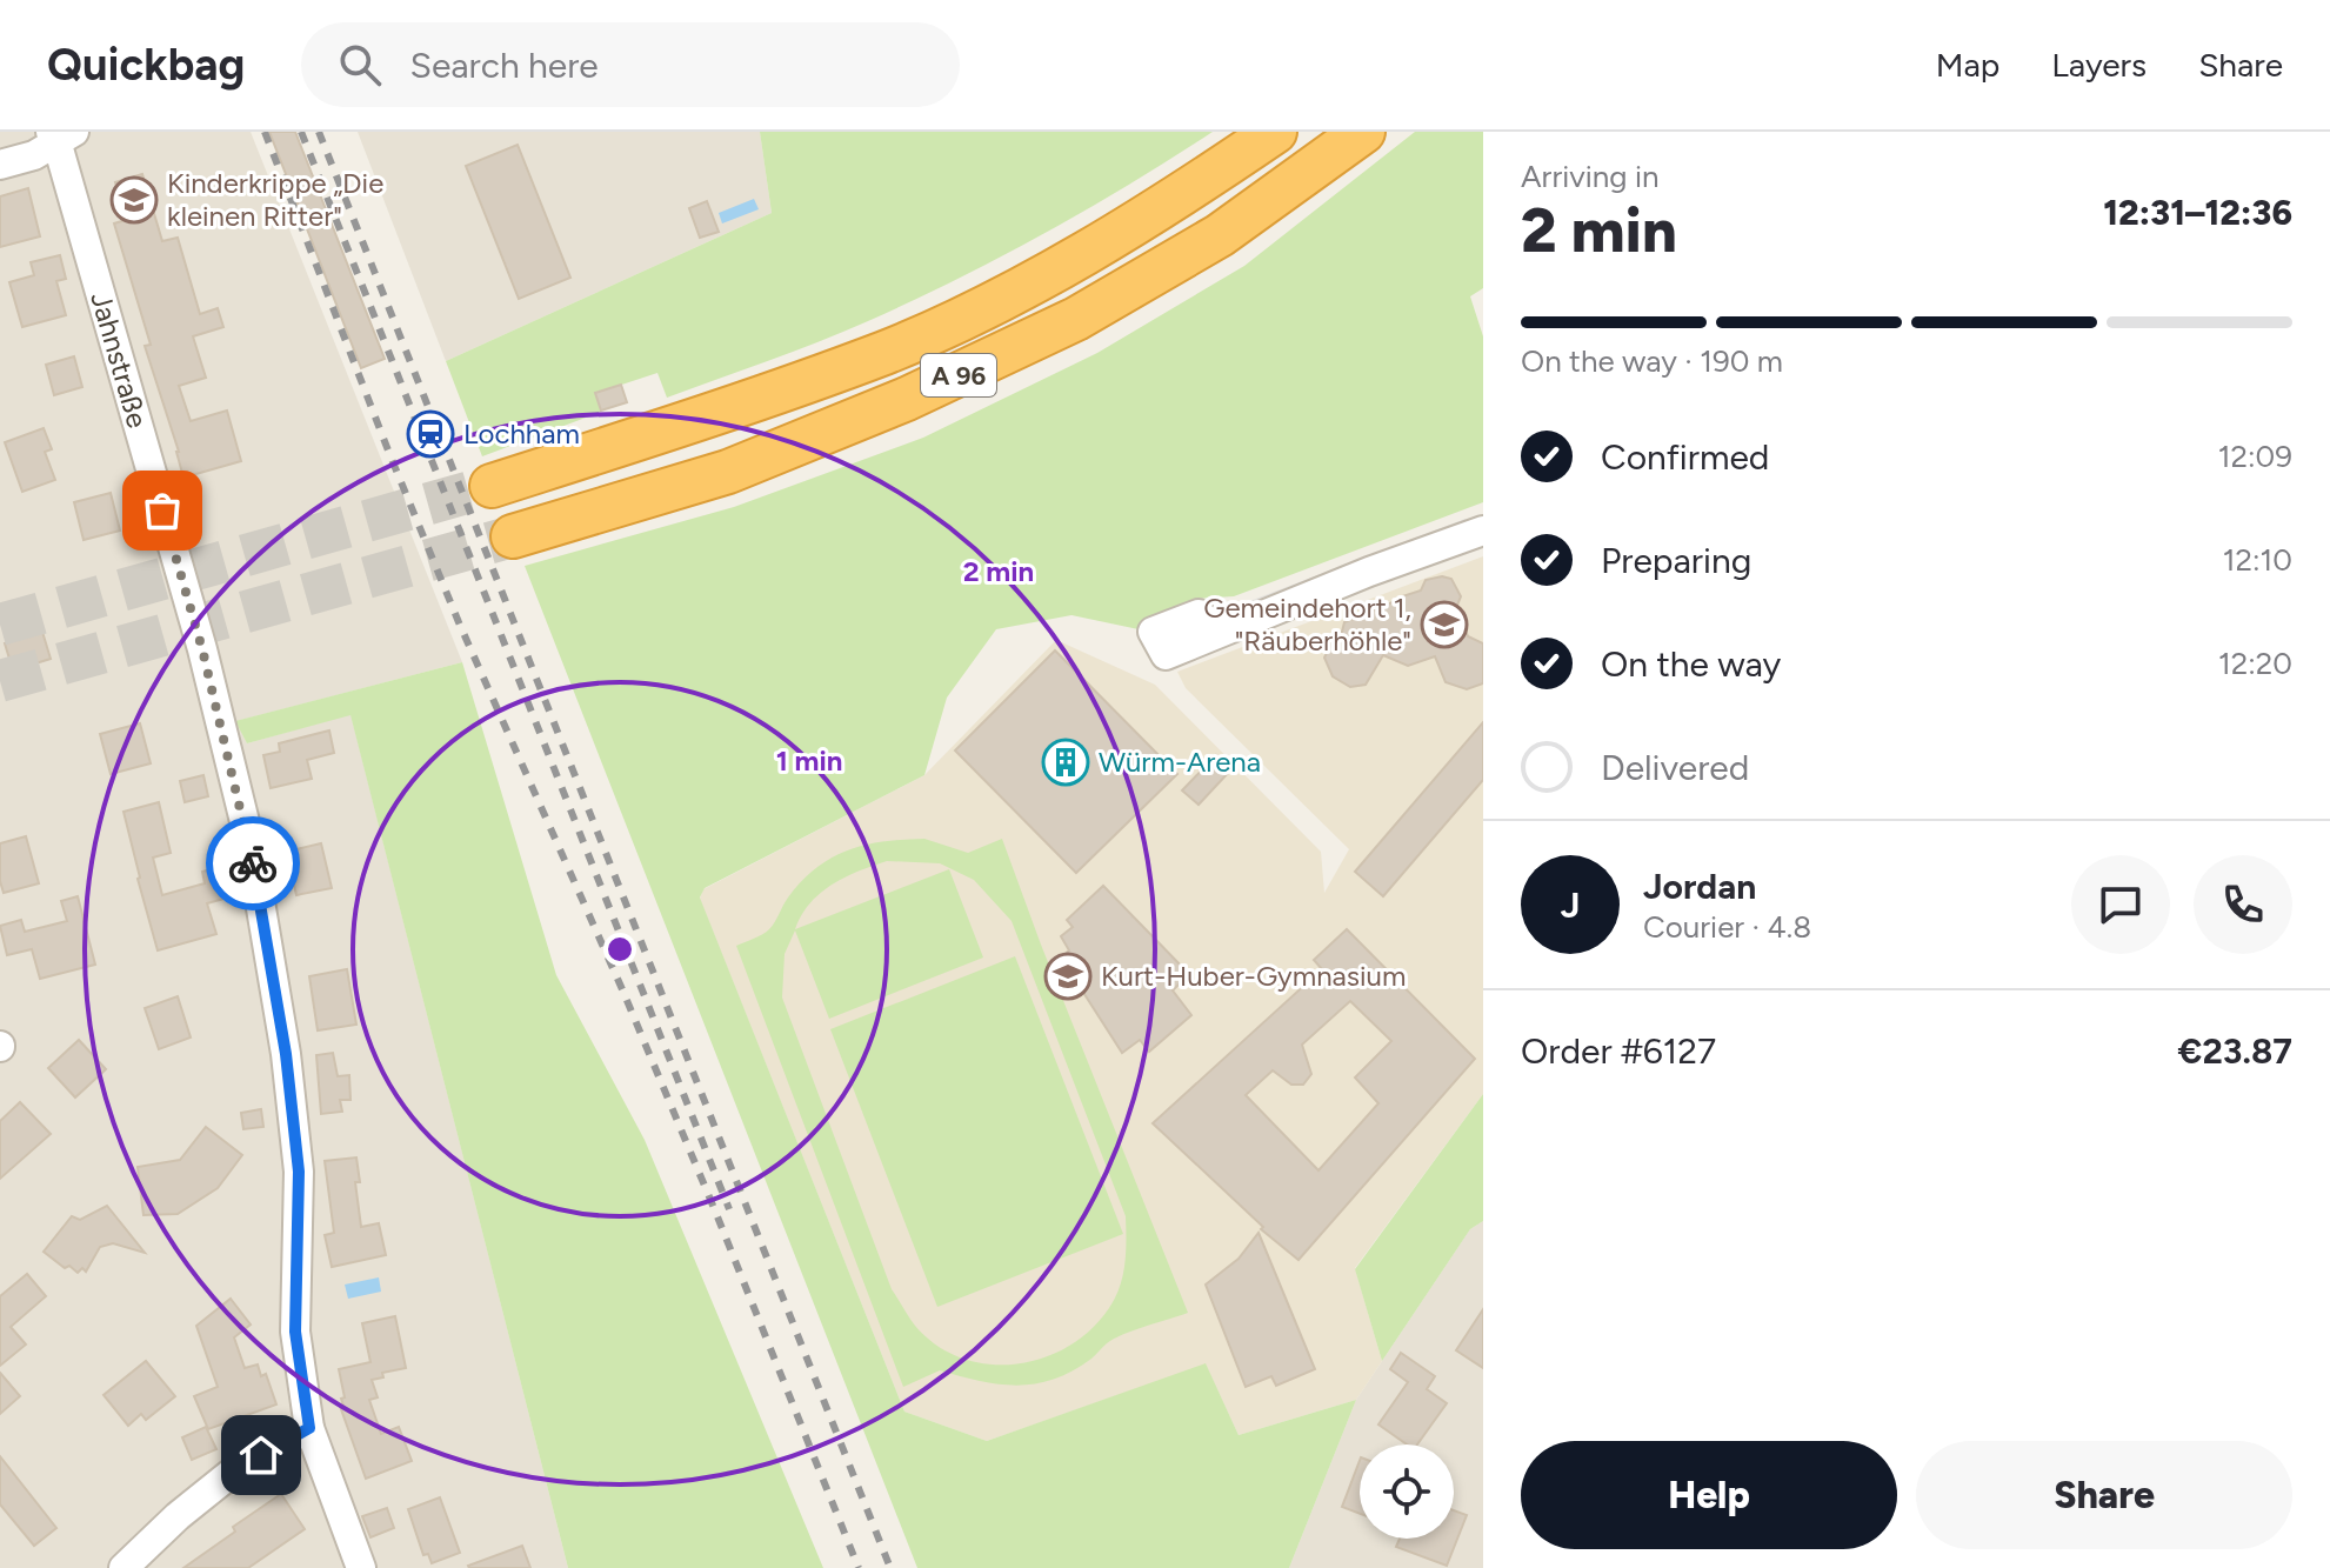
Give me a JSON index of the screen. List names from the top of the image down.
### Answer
{
  "streets": {
    "highway": ["A 96"],
    "street": ["Jahnstraße"]
  },
  "places": {
    "school or university": ["Kinderkrippe „Die kleinen Ritter\"", "Gemeindehort 1, \"Räuberhöhle\"", "Kurt-Huber-Gymnasium"],
    "station": ["Lochham"],
    "building": ["Würm-Arena"]
  },
  "page": {
    "header": "Quickbag",
    "search": "Search here",
    "nav": ["Map", "Layers", "Share"],
    "heading": ["2 min", "Arriving in", "12:31–12:36"],
    "panel": [
      "Jordan",
      "Courier · 4.8",
      "Order #6127",
      "€23.87"
    ],
    "bar": "On the way · 190 m",
    "list": [
      ["Confirmed", "12:09"],
      ["Preparing", "12:10"],
      ["On the way", "12:20"],
      "Delivered"
    ],
    "round": "J",
    "buttons": ["Help", "Share"]
  },
  "rings": ["2 min", "1 min"]
}
